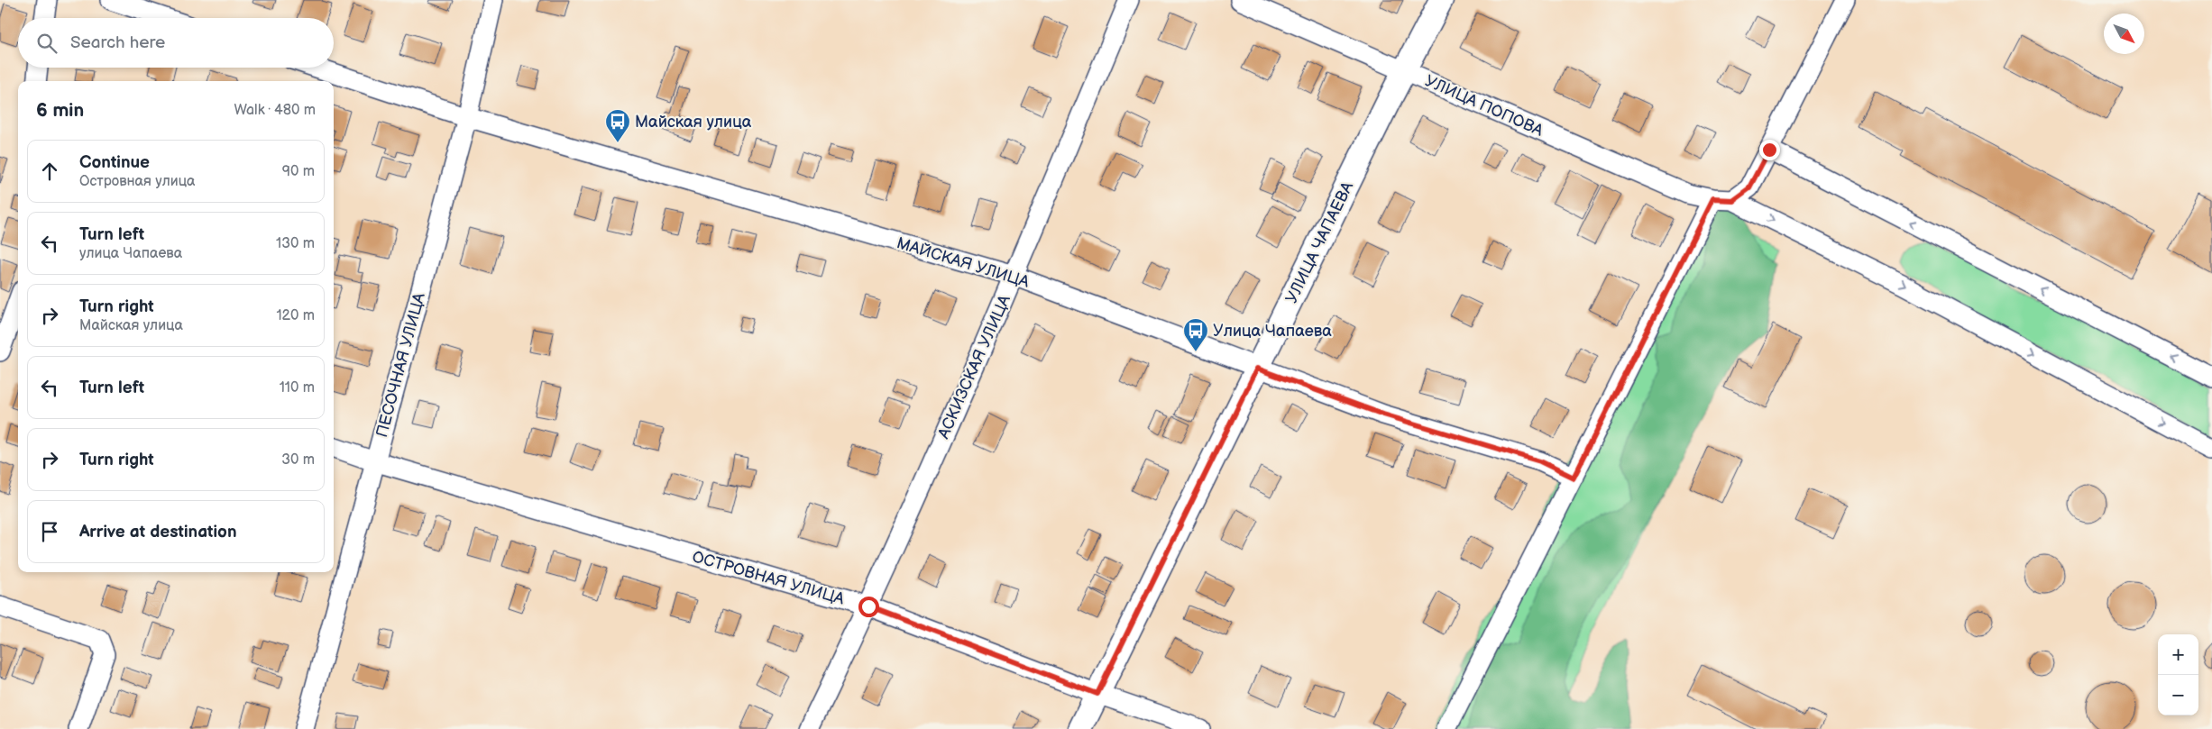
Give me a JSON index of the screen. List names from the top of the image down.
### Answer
{
  "streets": {
    "street": [
      "УЛИЦА ПОПОВА",
      "УЛИЦА ЧАПАЕВА",
      "МАЙСКАЯ УЛИЦА",
      "ПЕСОЧНАЯ УЛИЦА",
      "АСКИЗСКАЯ УЛИЦА",
      "ОСТРОВНАЯ УЛИЦА"
    ]
  },
  "crossings": [
    ["УЛИЦА ПОПОВА", "УЛИЦА ЧАПАЕВА"],
    ["УЛИЦА ЧАПАЕВА", "МАЙСКАЯ УЛИЦА"],
    ["УЛИЦА ЧАПАЕВА", "ОСТРОВНАЯ УЛИЦА"],
    ["МАЙСКАЯ УЛИЦА", "ПЕСОЧНАЯ УЛИЦА"],
    ["МАЙСКАЯ УЛИЦА", "АСКИЗСКАЯ УЛИЦА"],
    ["ПЕСОЧНАЯ УЛИЦА", "ОСТРОВНАЯ УЛИЦА"],
    ["АСКИЗСКАЯ УЛИЦА", "ОСТРОВНАЯ УЛИЦА"]
  ],
  "places": {
    "bus stop": ["Майская улица", "Улица Чапаева"]
  },
  "north": "bottom right",
  "page": {
    "search": "Search here",
    "heading": ["6 min", "Walk · 480 m"],
    "list": [
      ["Continue", "Островная улица", "90 m"],
      ["Turn left", "улица Чапаева", "130 m"],
      ["Turn right", "Майская улица", "120 m"],
      ["Turn left", "110 m"],
      ["Turn right", "30 m"],
      "Arrive at destination"
    ],
    "map_buttons": ["+", "−"]
  }
}
